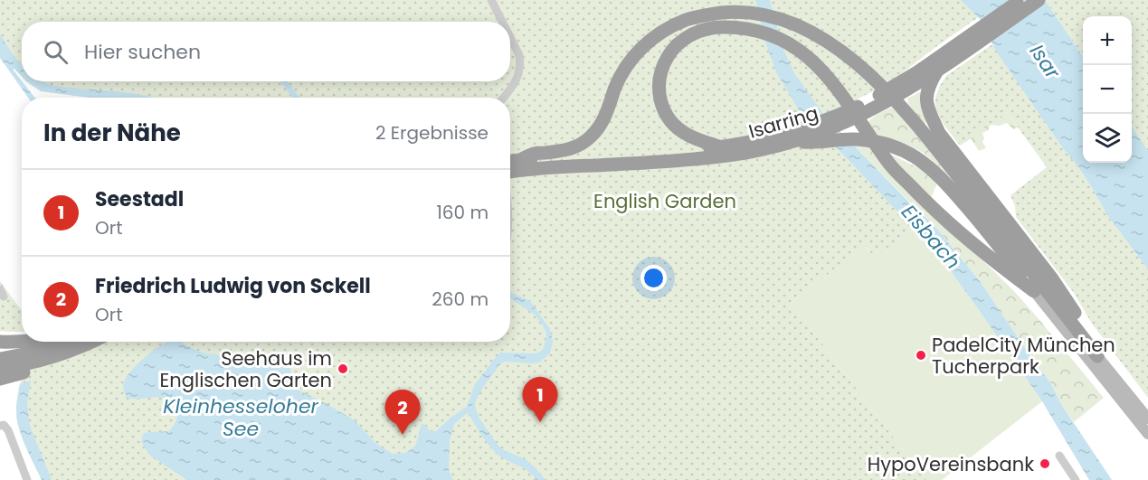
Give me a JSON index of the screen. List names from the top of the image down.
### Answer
{
  "streets": {
    "highway": ["Isarring"]
  },
  "water": ["Isar", "Eisbach", "Kleinhesseloher See"],
  "parks": ["English Garden"],
  "places": ["PadelCity München Tucherpark", "Seehaus im Englischen Garten", "HypoVereinsbank"],
  "page": {
    "map_buttons": ["+", "−"],
    "search": "Hier suchen",
    "heading": ["In der Nähe", "2 Ergebnisse"],
    "list": [
      {
        "mark": "1",
        "name": "Seestadl",
        "note": "Ort",
        "value": "160 m"
      },
      {
        "mark": "2",
        "name": "Friedrich Ludwig von Sckell",
        "note": "Ort",
        "value": "260 m"
      }
    ],
    "pins": ["1", "2"]
  }
}
